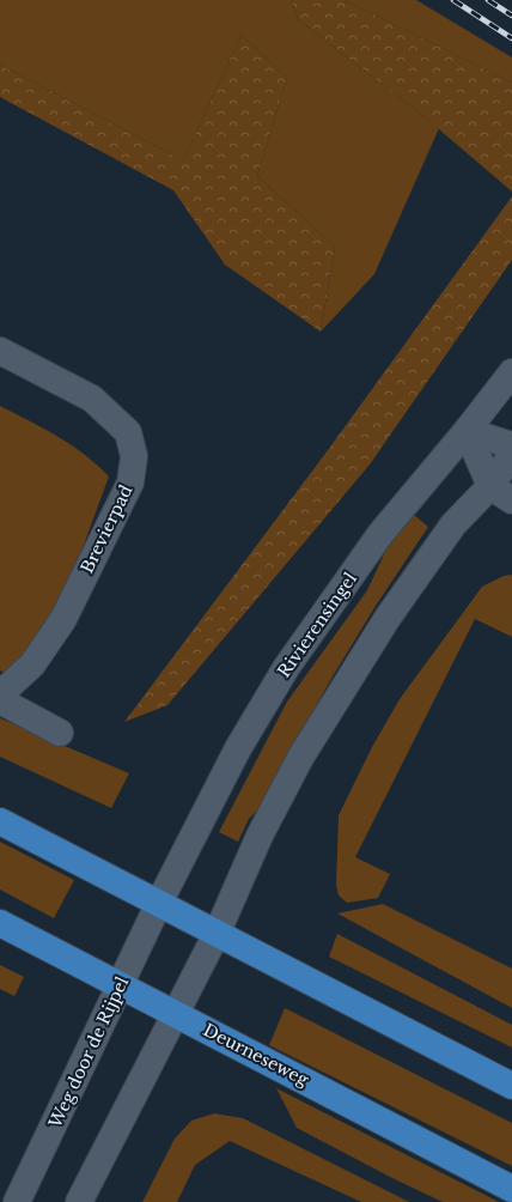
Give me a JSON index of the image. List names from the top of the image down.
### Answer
{
  "streets": {
    "main road": ["Deurneseweg"],
    "street": ["Brevierpad", "Rivierensingel", "Weg door de Rijpel"]
  },
  "crossings": [
    ["Rivierensingel", "Weg door de Rijpel"],
    ["Weg door de Rijpel", "Deurneseweg"]
  ]
}
